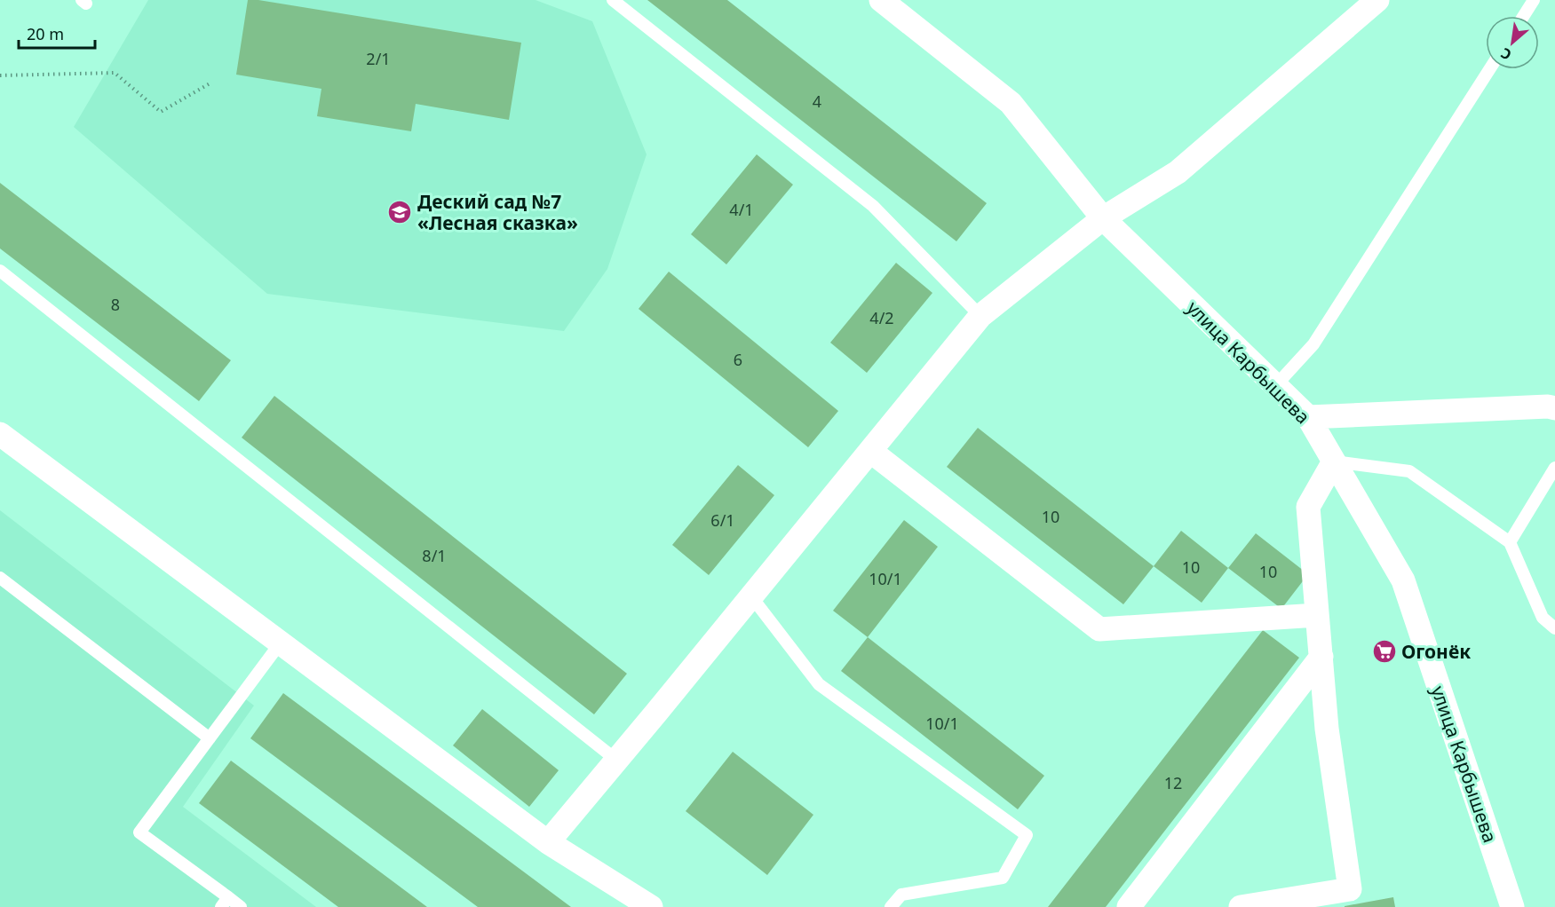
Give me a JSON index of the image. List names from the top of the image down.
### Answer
{
  "streets": {
    "street": ["улица Карбышева"]
  },
  "places": {
    "school or university": ["Деский сад №7 «Лесная сказка»"],
    "supermarket": ["Огонёк"]
  },
  "house_numbers": [
    "2/1",
    "4",
    "4/1",
    "8",
    "4/2",
    "6",
    "10",
    "6/1",
    "8/1",
    "10",
    "10",
    "10/1",
    "10/1",
    "12"
  ],
  "scale_bar": "20 m",
  "north": "bottom left"
}
